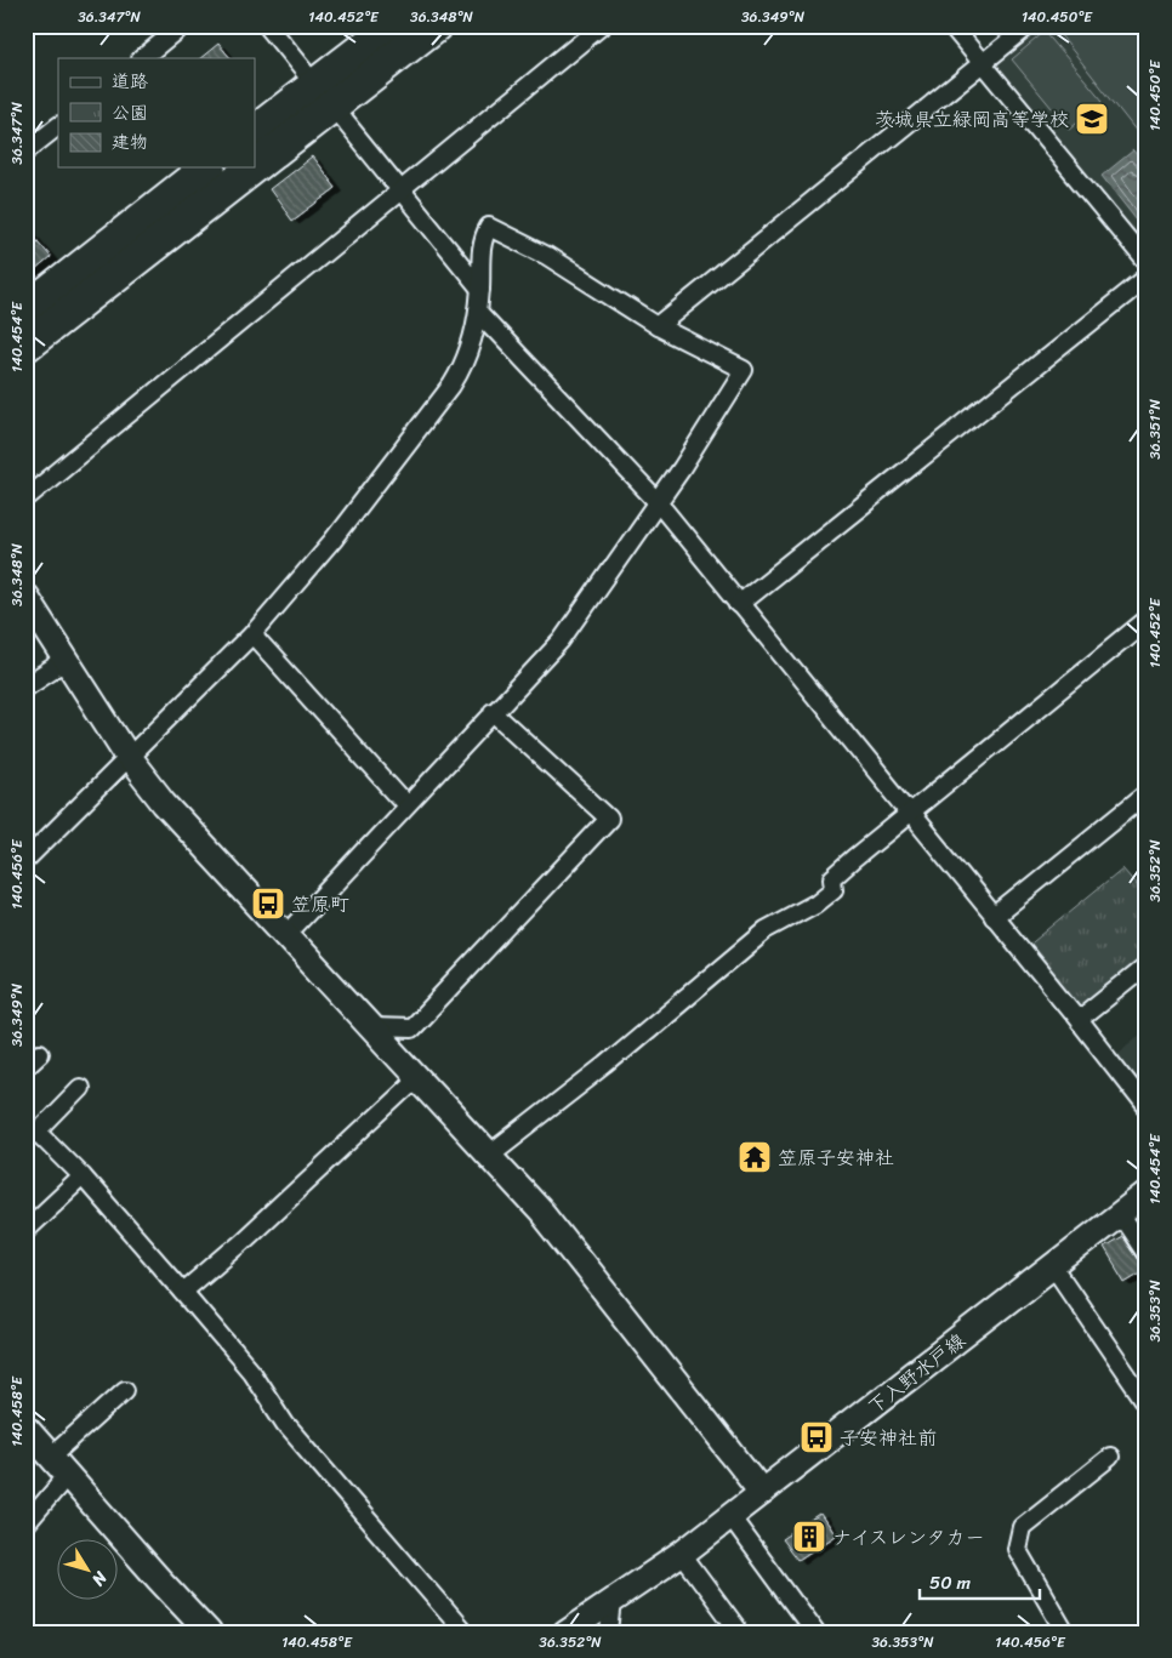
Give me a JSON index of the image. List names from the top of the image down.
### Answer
{
  "streets": {
    "street": ["下入野水戸線"]
  },
  "places": {
    "school or university": ["茨城県立緑岡高等学校"],
    "bus stop": ["笠原町", "子安神社前"],
    "temple": ["笠原子安神社"],
    "building": ["ナイスレンタカー"]
  },
  "legend": ["道路", "公園", "建物"],
  "scale_bar": "50 m",
  "north": "bottom right",
  "coordinates": [
    "36.347°N",
    "140.452°E",
    "36.348°N",
    "36.349°N",
    "140.450°E",
    "140.454°E",
    "36.351°N",
    "36.352°N",
    "140.456°E",
    "36.353°N",
    "140.458°E"
  ]
}
